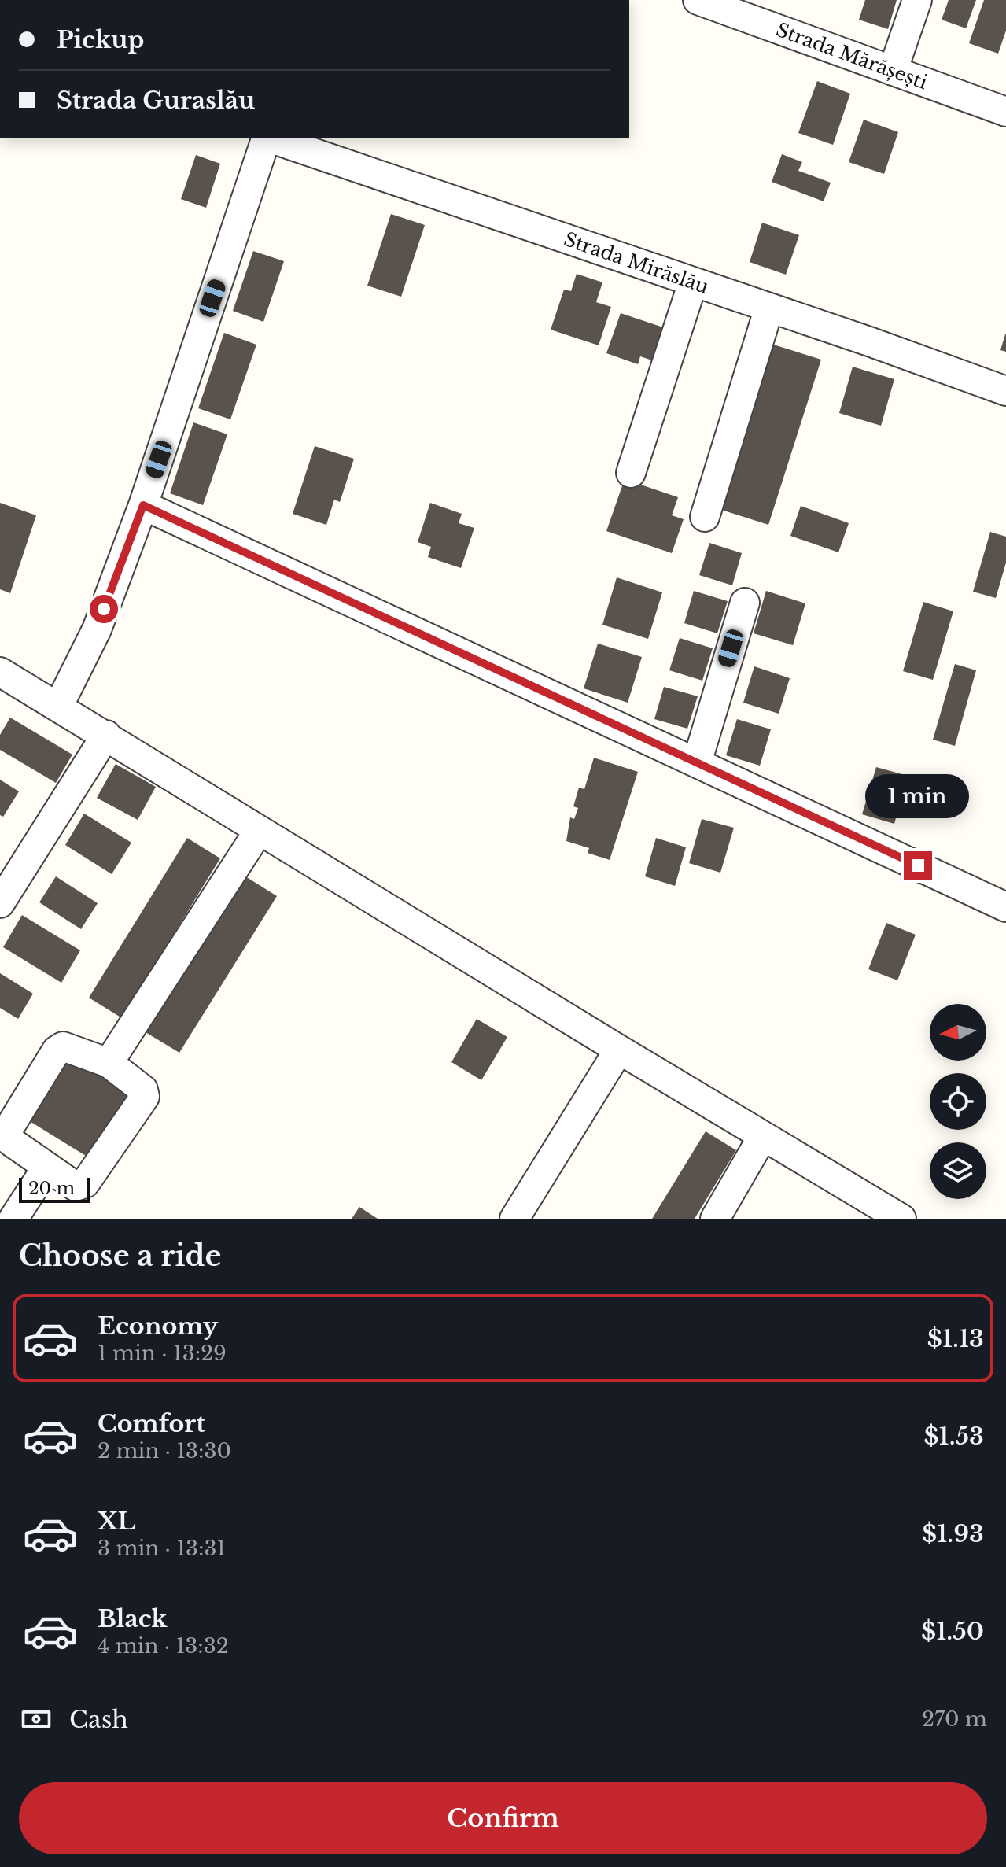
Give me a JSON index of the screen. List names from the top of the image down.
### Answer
{
  "streets": {
    "street": ["Strada Mărășești", "Strada Mirăslău"]
  },
  "scale_bar": "20 m",
  "north": "left",
  "page": {
    "banner": ["Pickup", "Strada Guraslău"],
    "bubble": "1 min",
    "scale": "20 m",
    "heading": "Choose a ride",
    "list": [
      {
        "name": "Economy",
        "note": "1 min · 13:29",
        "value": "$1.13"
      },
      {
        "name": "Comfort",
        "note": "2 min · 13:30",
        "value": "$1.53"
      },
      {
        "name": "XL",
        "note": "3 min · 13:31",
        "value": "$1.93"
      },
      {
        "name": "Black",
        "note": "4 min · 13:32",
        "value": "$1.50"
      }
    ],
    "pay": ["Cash", "270 m"],
    "buttons": "Confirm"
  }
}
